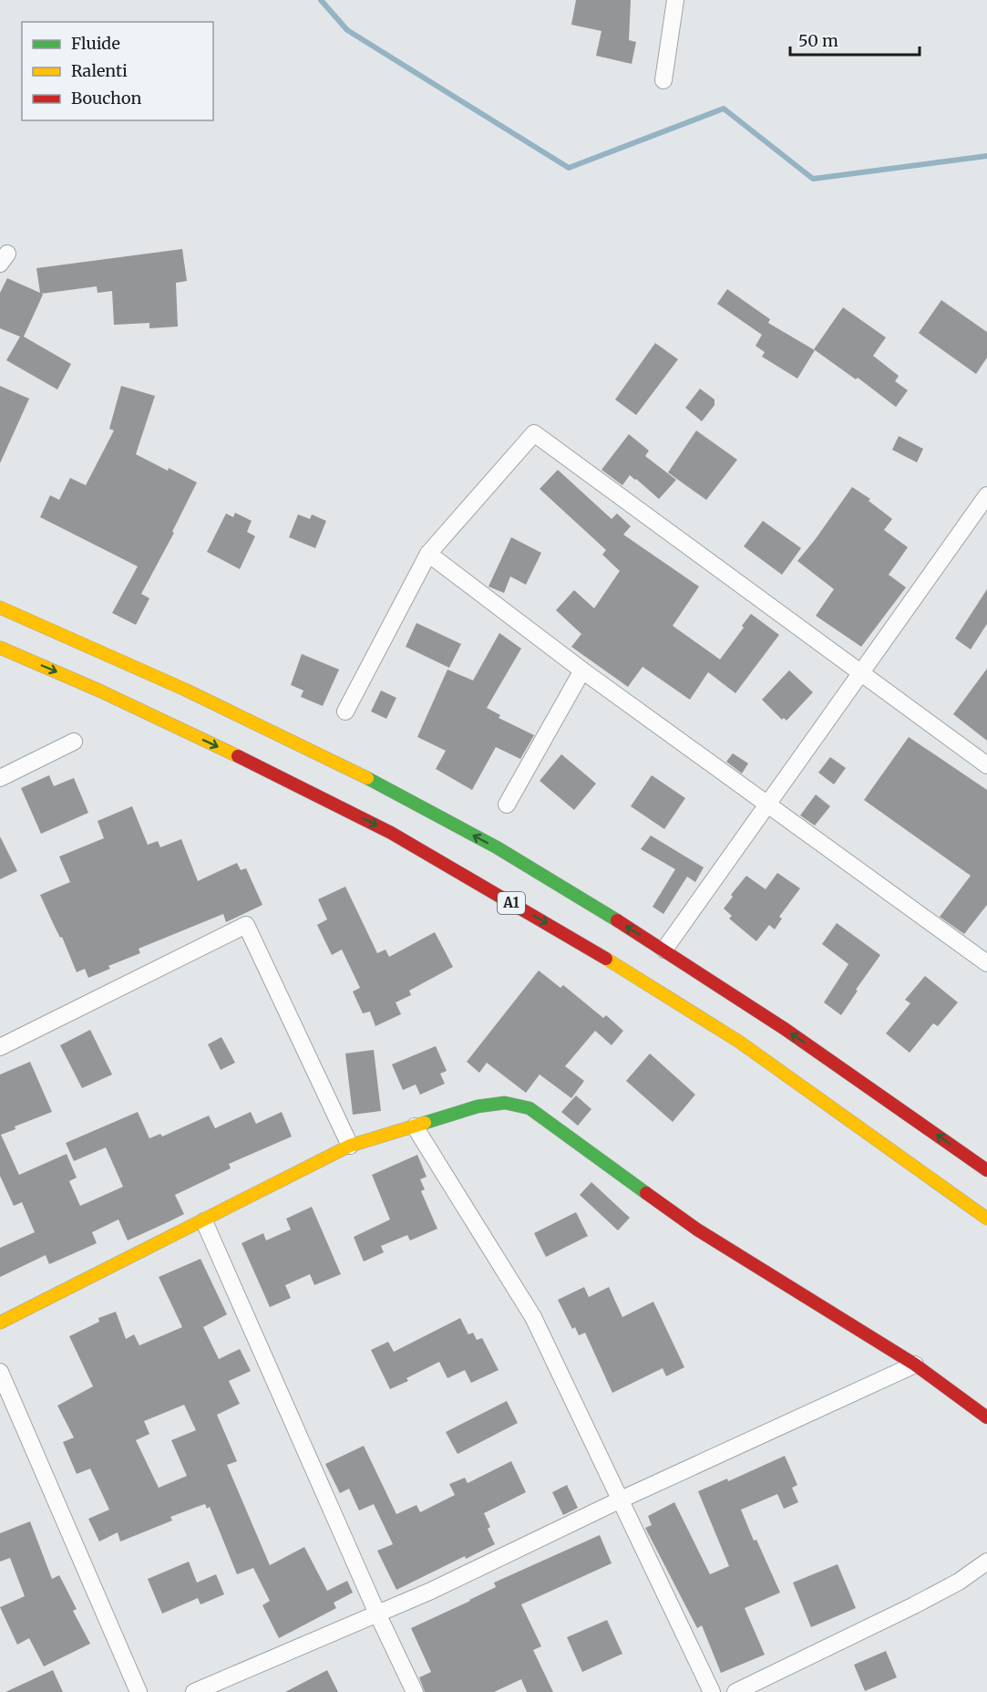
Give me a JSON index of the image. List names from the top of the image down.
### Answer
{
  "streets": {
    "main road": ["A1"]
  },
  "legend": ["Fluide", "Ralenti", "Bouchon"],
  "scale_bar": "50 m"
}
